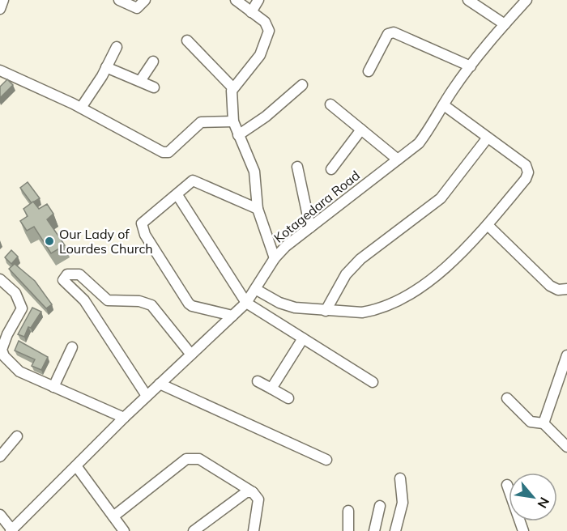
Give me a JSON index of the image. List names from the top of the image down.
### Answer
{
  "streets": {
    "street": ["Kotagedara Road"]
  },
  "places": ["Our Lady of Lourdes Church"],
  "north": "bottom right"
}
